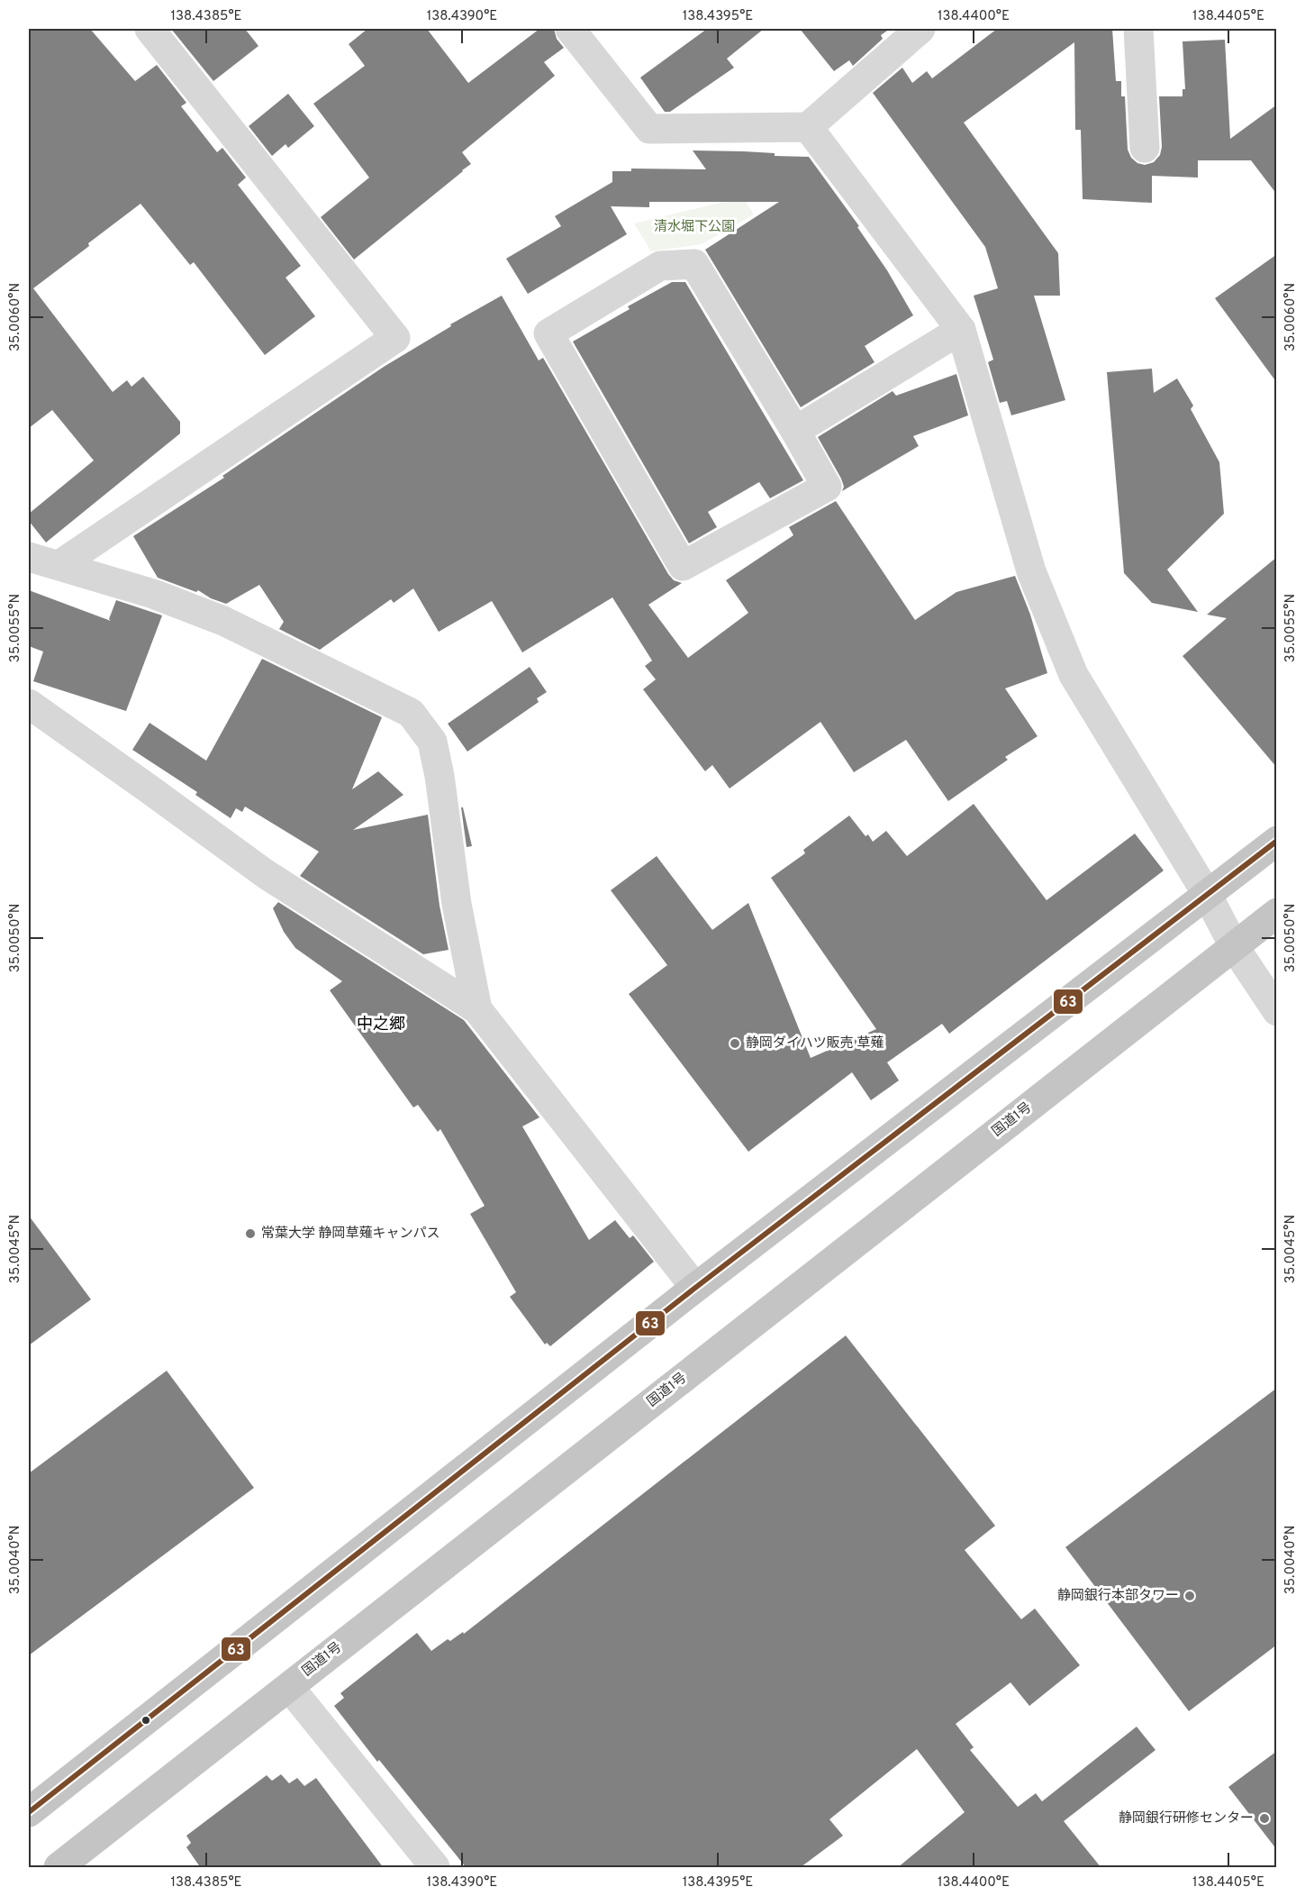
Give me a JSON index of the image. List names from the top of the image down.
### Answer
{
  "streets": {
    "highway": ["国道1号"]
  },
  "districts": ["中之郷"],
  "parks": ["清水堀下公園"],
  "places": [
    "静岡ダイハツ販売 草薙",
    "常葉大学 静岡草薙キャンパス",
    "静岡銀行本部タワー",
    "静岡銀行研修センター"
  ],
  "lines": ["transit line 63"],
  "coordinates": [
    "138.4385°E",
    "138.4390°E",
    "138.4395°E",
    "138.4400°E",
    "138.4405°E",
    "35.0060°N",
    "35.0055°N",
    "35.0050°N",
    "35.0045°N",
    "35.0040°N"
  ]
}
